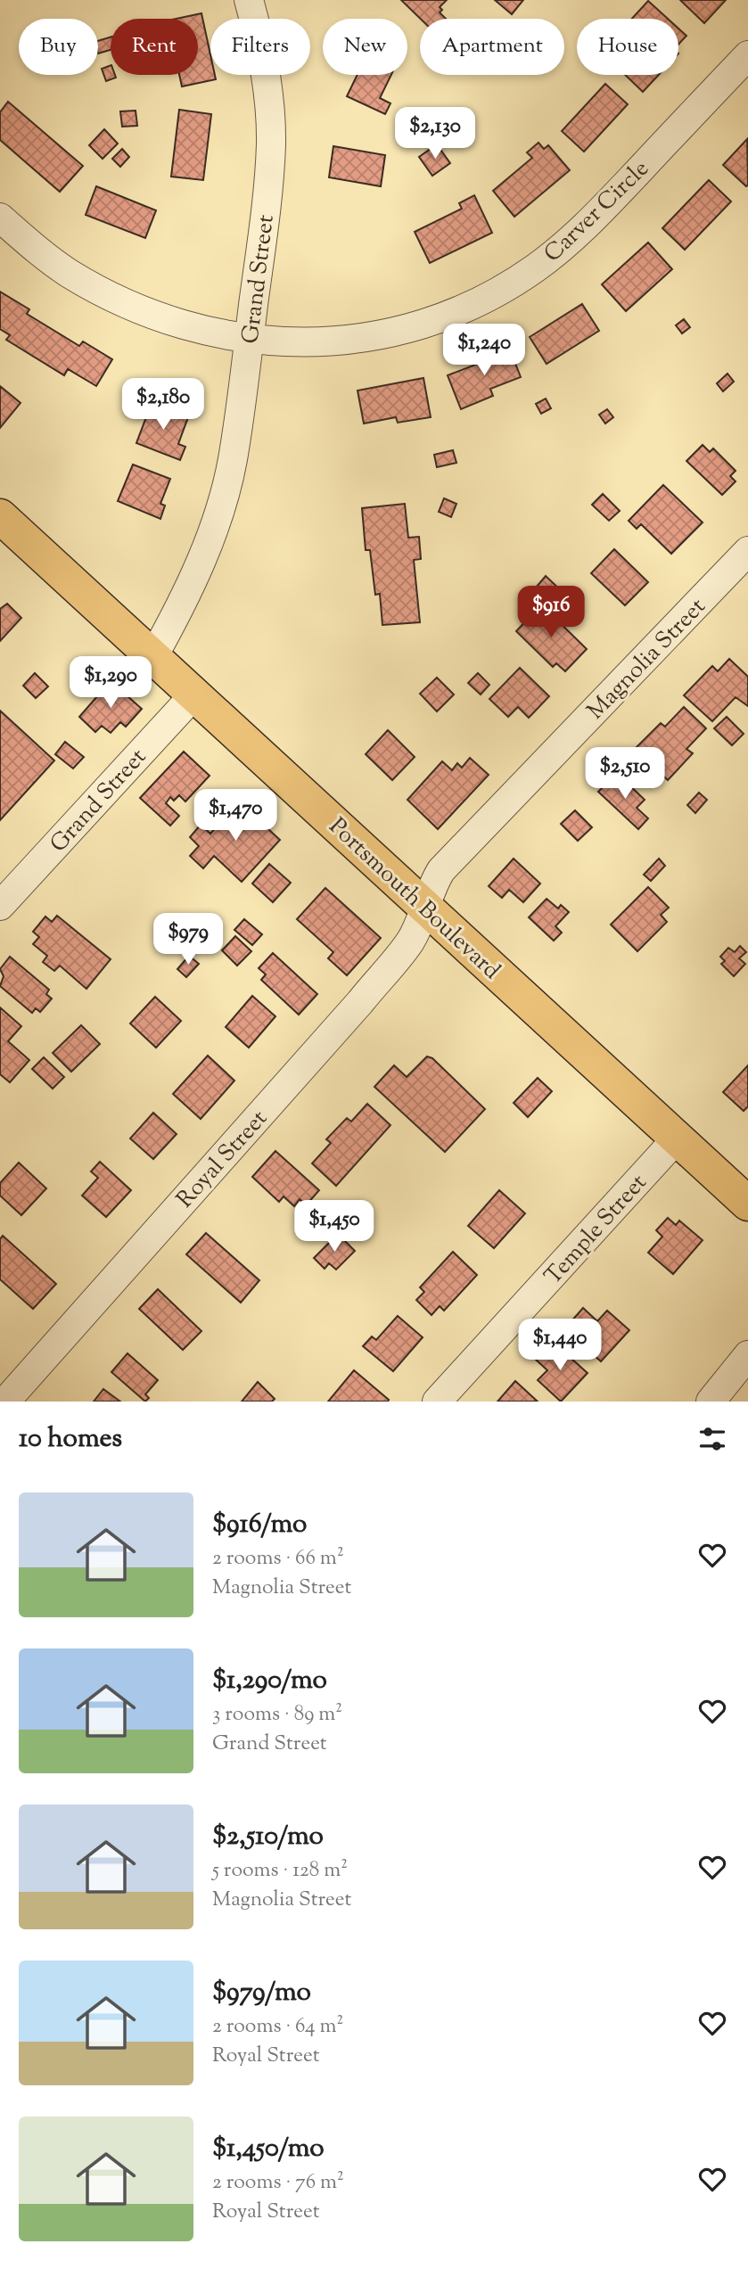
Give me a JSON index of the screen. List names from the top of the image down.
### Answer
{
  "streets": {
    "main road": ["Portsmouth Boulevard"],
    "street": [
      "Carver Circle",
      "Grand Street",
      "Magnolia Street",
      "Royal Street",
      "Temple Street"
    ]
  },
  "crossings": [
    ["Carver Circle", "Grand Street"],
    ["Grand Street", "Portsmouth Boulevard"],
    ["Magnolia Street", "Portsmouth Boulevard"],
    ["Magnolia Street", "Royal Street"],
    ["Portsmouth Boulevard", "Royal Street"],
    ["Portsmouth Boulevard", "Temple Street"]
  ],
  "page": {
    "chip": [
      "Buy",
      "Rent",
      "Filters",
      "New",
      "Apartment",
      "House"
    ],
    "price": [
      "$2,130",
      "$1,240",
      "$2,180",
      "$916",
      "$1,290",
      "$2,510",
      "$1,470",
      "$979",
      "$1,450",
      "$1,440"
    ],
    "heading": "10 homes",
    "list": [
      {
        "name": "$916/mo",
        "note": "2 rooms · 66 m² · Magnolia Street"
      },
      {
        "name": "$1,290/mo",
        "note": "3 rooms · 89 m² · Grand Street"
      },
      {
        "name": "$2,510/mo",
        "note": "5 rooms · 128 m² · Magnolia Street"
      },
      {
        "name": "$979/mo",
        "note": "2 rooms · 64 m² · Royal Street"
      },
      {
        "name": "$1,450/mo",
        "note": "2 rooms · 76 m² · Royal Street"
      }
    ]
  }
}
